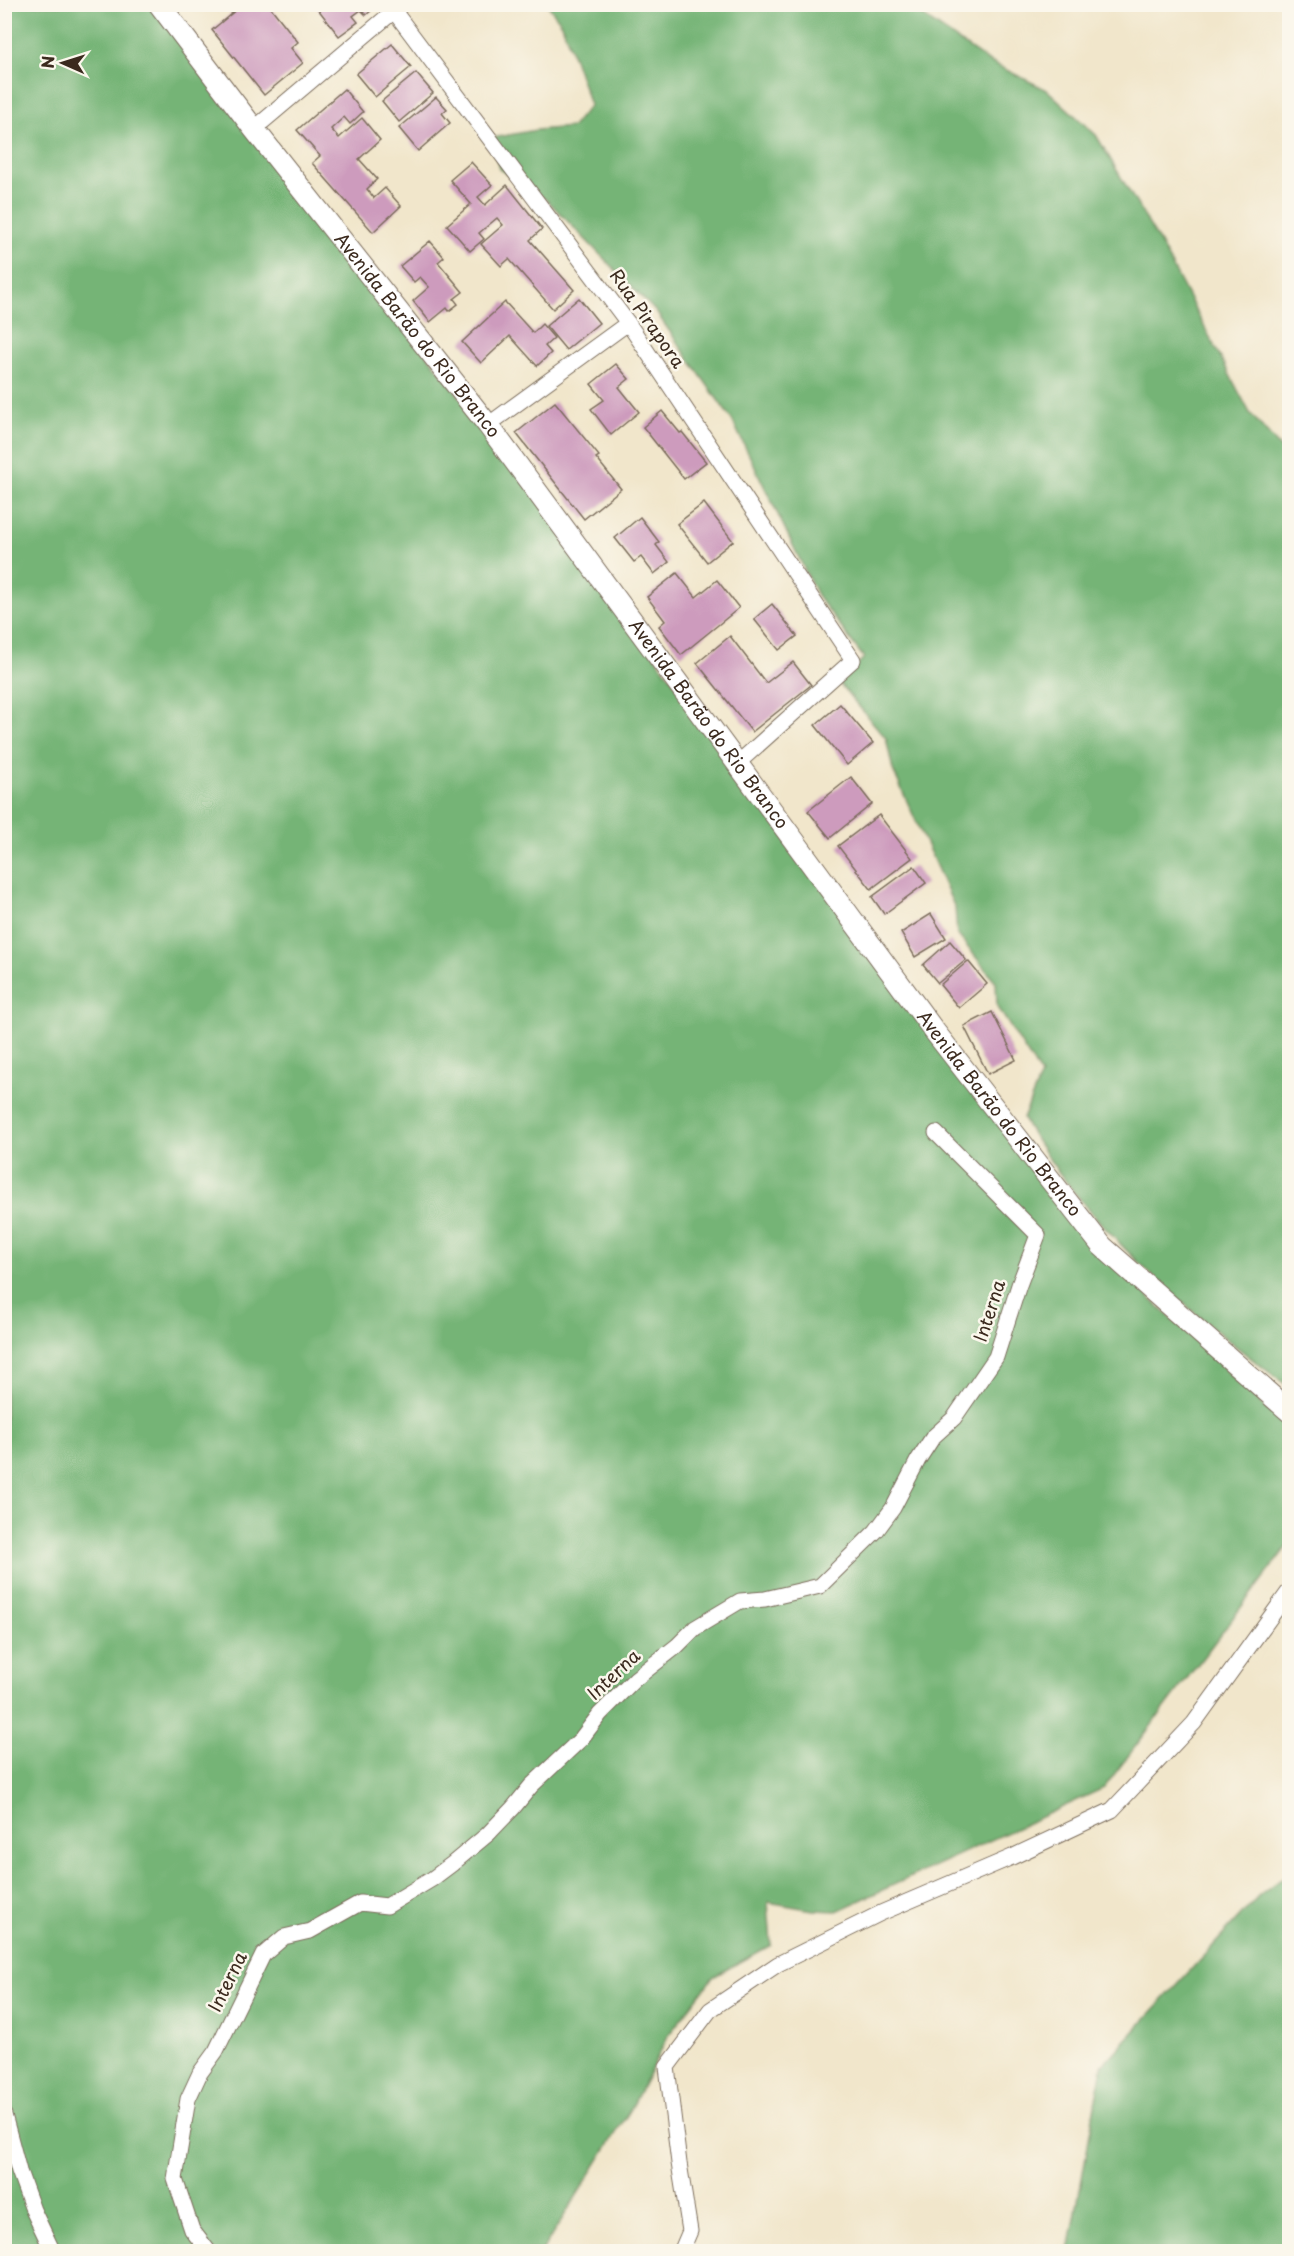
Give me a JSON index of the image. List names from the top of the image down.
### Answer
{
  "streets": {
    "street": ["Rua Pirapora", "Avenida Barão do Rio Branco", "Interna"]
  },
  "crossings": [
    ["Rua Pirapora", "Avenida Barão do Rio Branco"]
  ],
  "north": "left"
}
